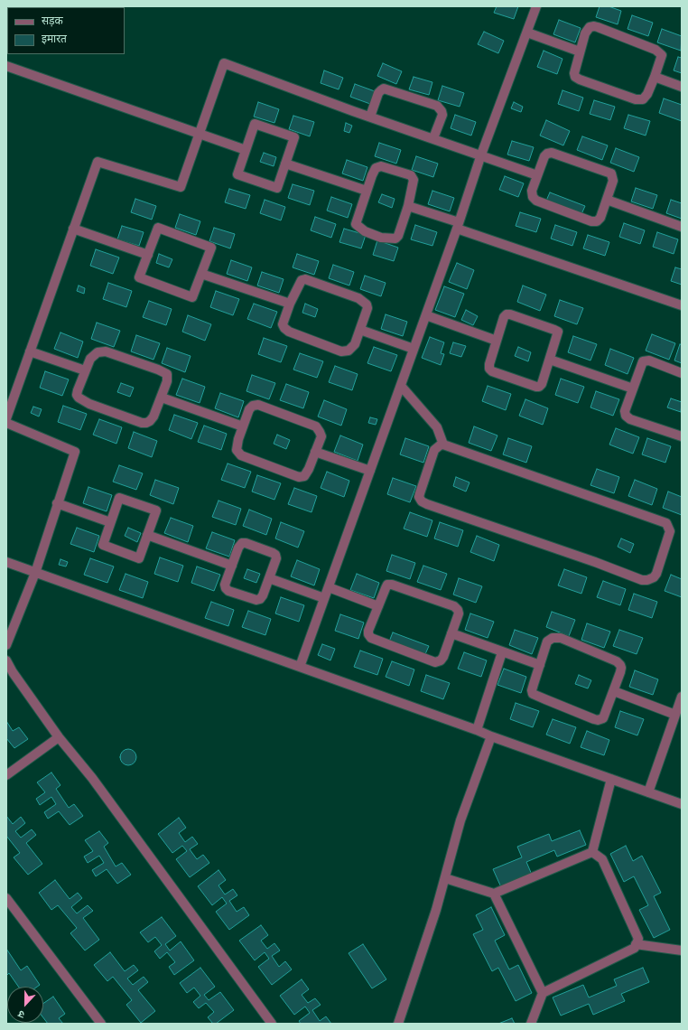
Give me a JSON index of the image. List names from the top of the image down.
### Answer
{
  "legend": ["सड़क", "इमारत"],
  "north": "bottom"
}
